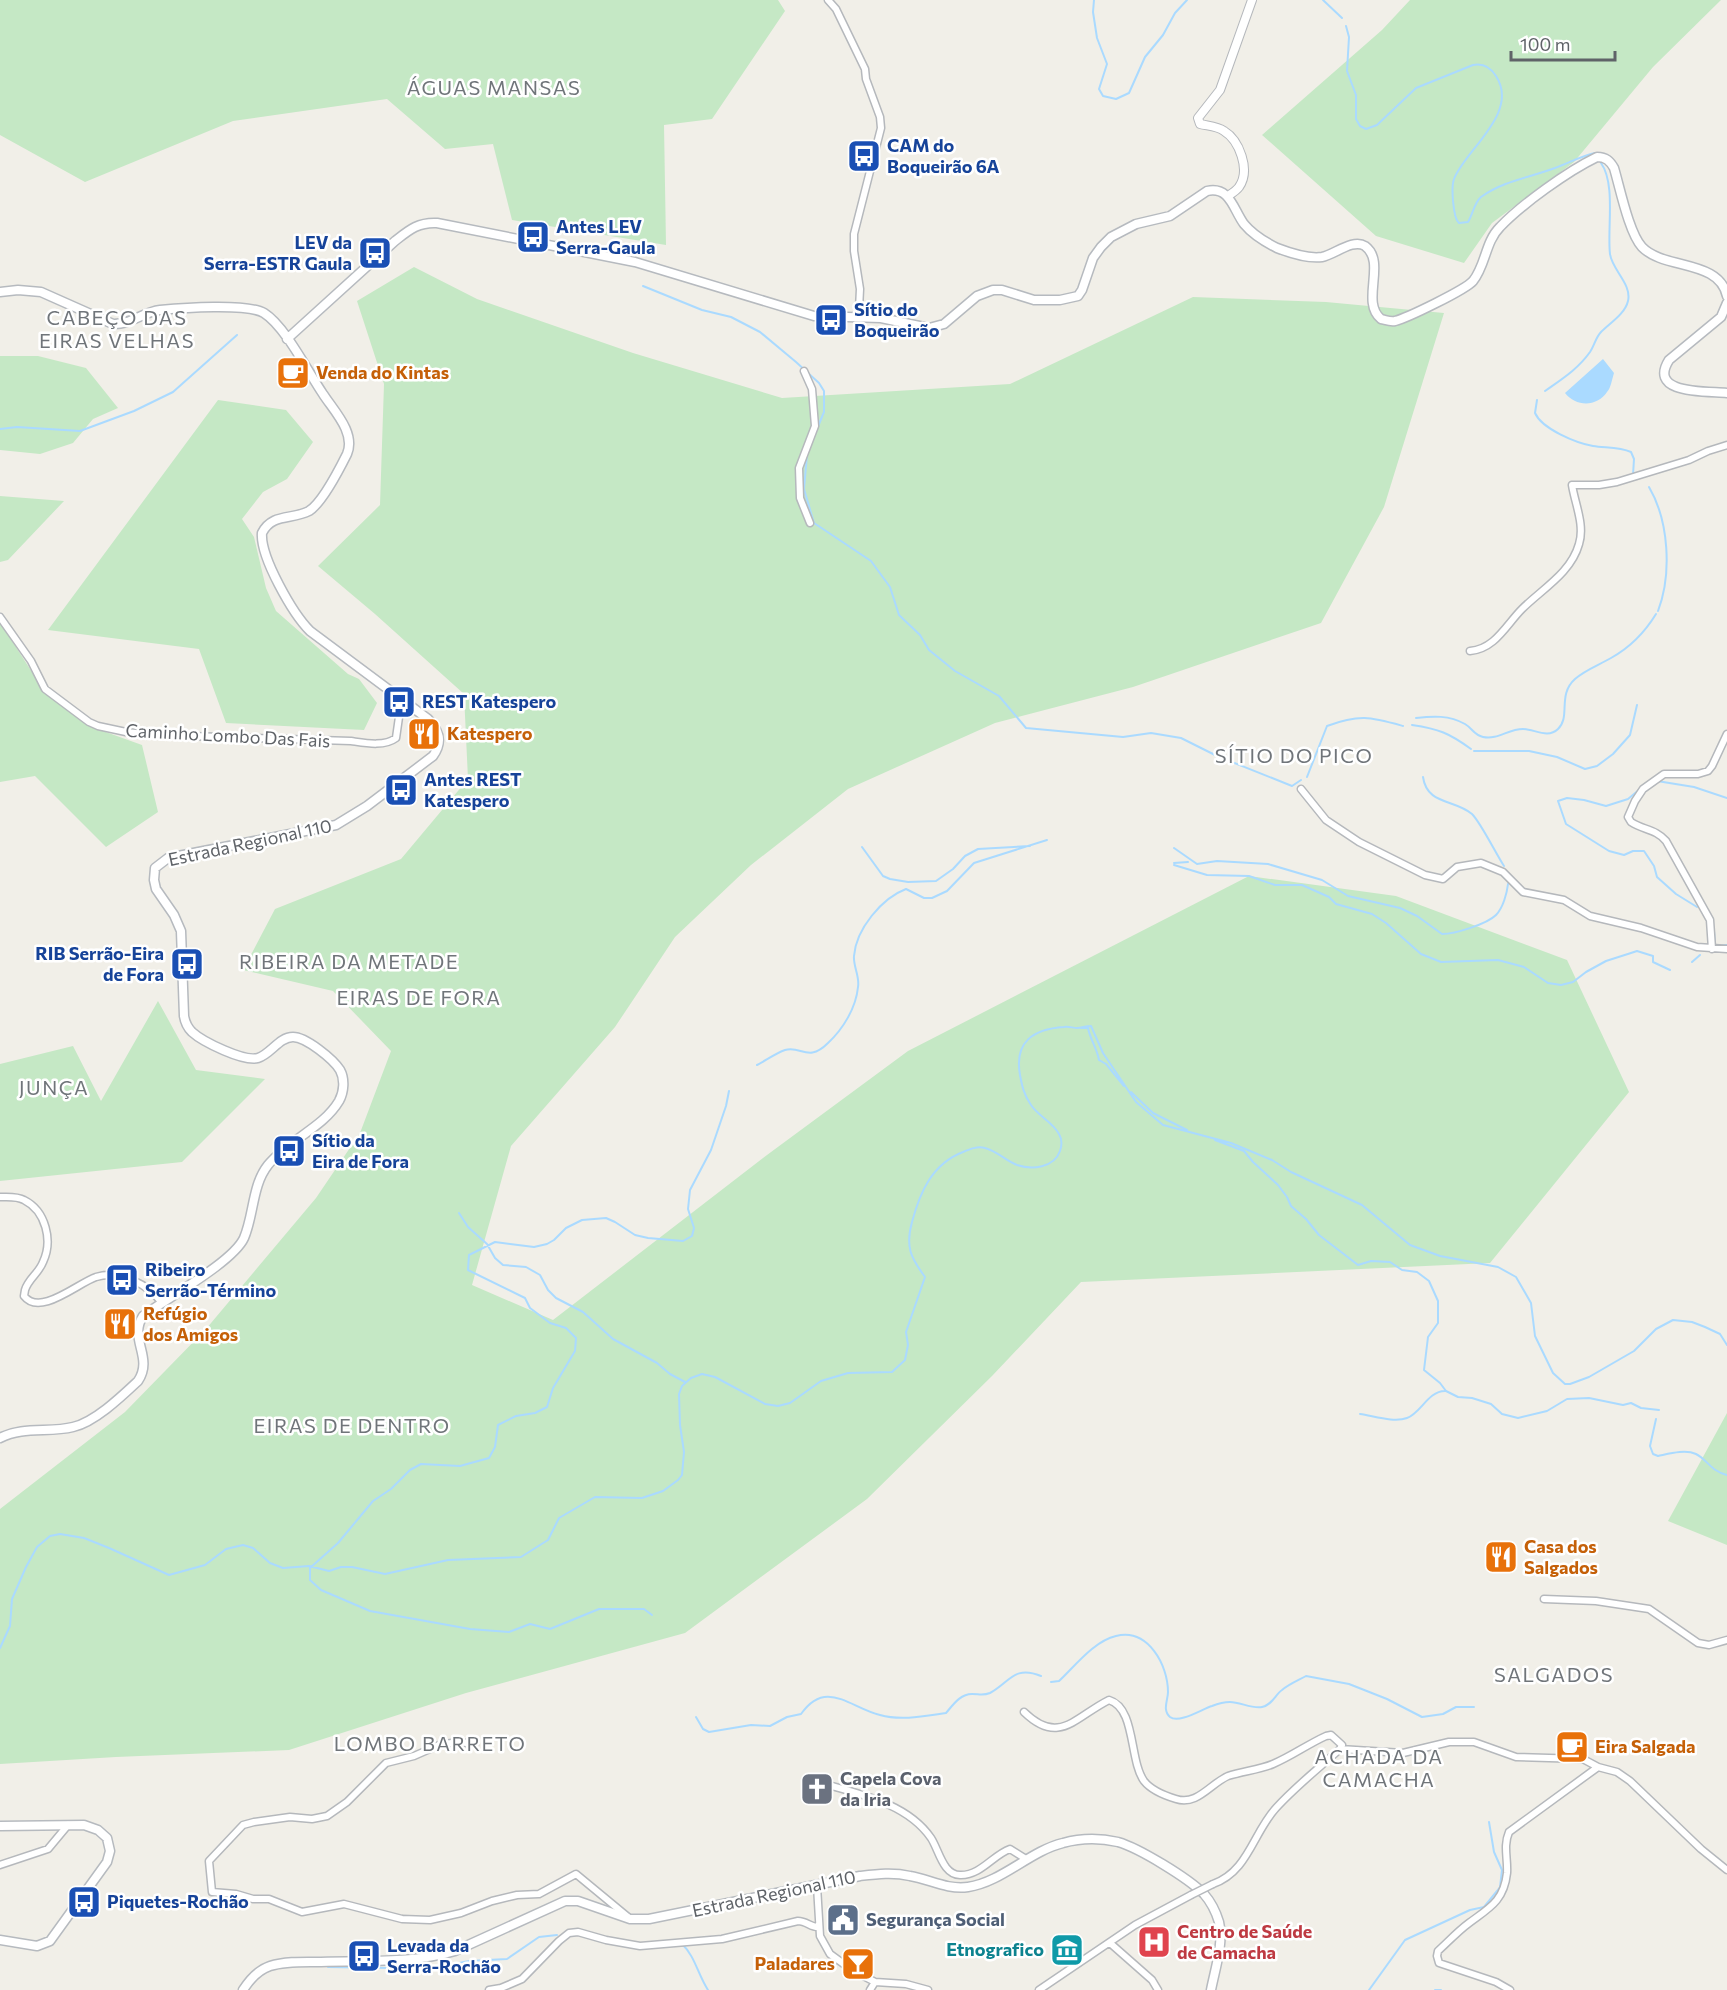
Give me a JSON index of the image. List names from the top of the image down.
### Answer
{
  "streets": {
    "main road": ["Estrada Regional 110"],
    "street": ["Caminho Lombo Das Fais"]
  },
  "crossings": [
    ["Caminho Lombo Das Fais", "Estrada Regional 110"]
  ],
  "districts": [
    "ÁGUAS MANSAS",
    "CABEÇO DAS EIRAS VELHAS",
    "SÍTIO DO PICO",
    "RIBEIRA DA METADE",
    "EIRAS DE FORA",
    "JUNÇA",
    "EIRAS DE DENTRO",
    "SALGADOS",
    "LOMBO BARRETO",
    "ACHADA DA CAMACHA"
  ],
  "places": {
    "bus stop": [
      "CAM do Boqueirão 6A",
      "Antes LEV Serra-Gaula",
      "LEV da Serra-ESTR Gaula",
      "Sítio do Boqueirão",
      "REST Katespero",
      "Antes REST Katespero",
      "RIB Serrão-Eira de Fora",
      "Sítio da Eira de Fora",
      "Ribeiro Serrão-Término",
      "Piquetes-Rochão",
      "Levada da Serra-Rochão"
    ],
    "cafe": ["Venda do Kintas", "Eira Salgada"],
    "restaurant": ["Katespero", "Refúgio dos Amigos", "Casa dos Salgados"],
    "church": ["Capela Cova da Iria"],
    "public building": ["Segurança Social"],
    "hospital": ["Centro de Saúde de Camacha"],
    "museum": ["Etnografico"],
    "bar": ["Paladares"]
  },
  "scale_bar": "100 m"
}
